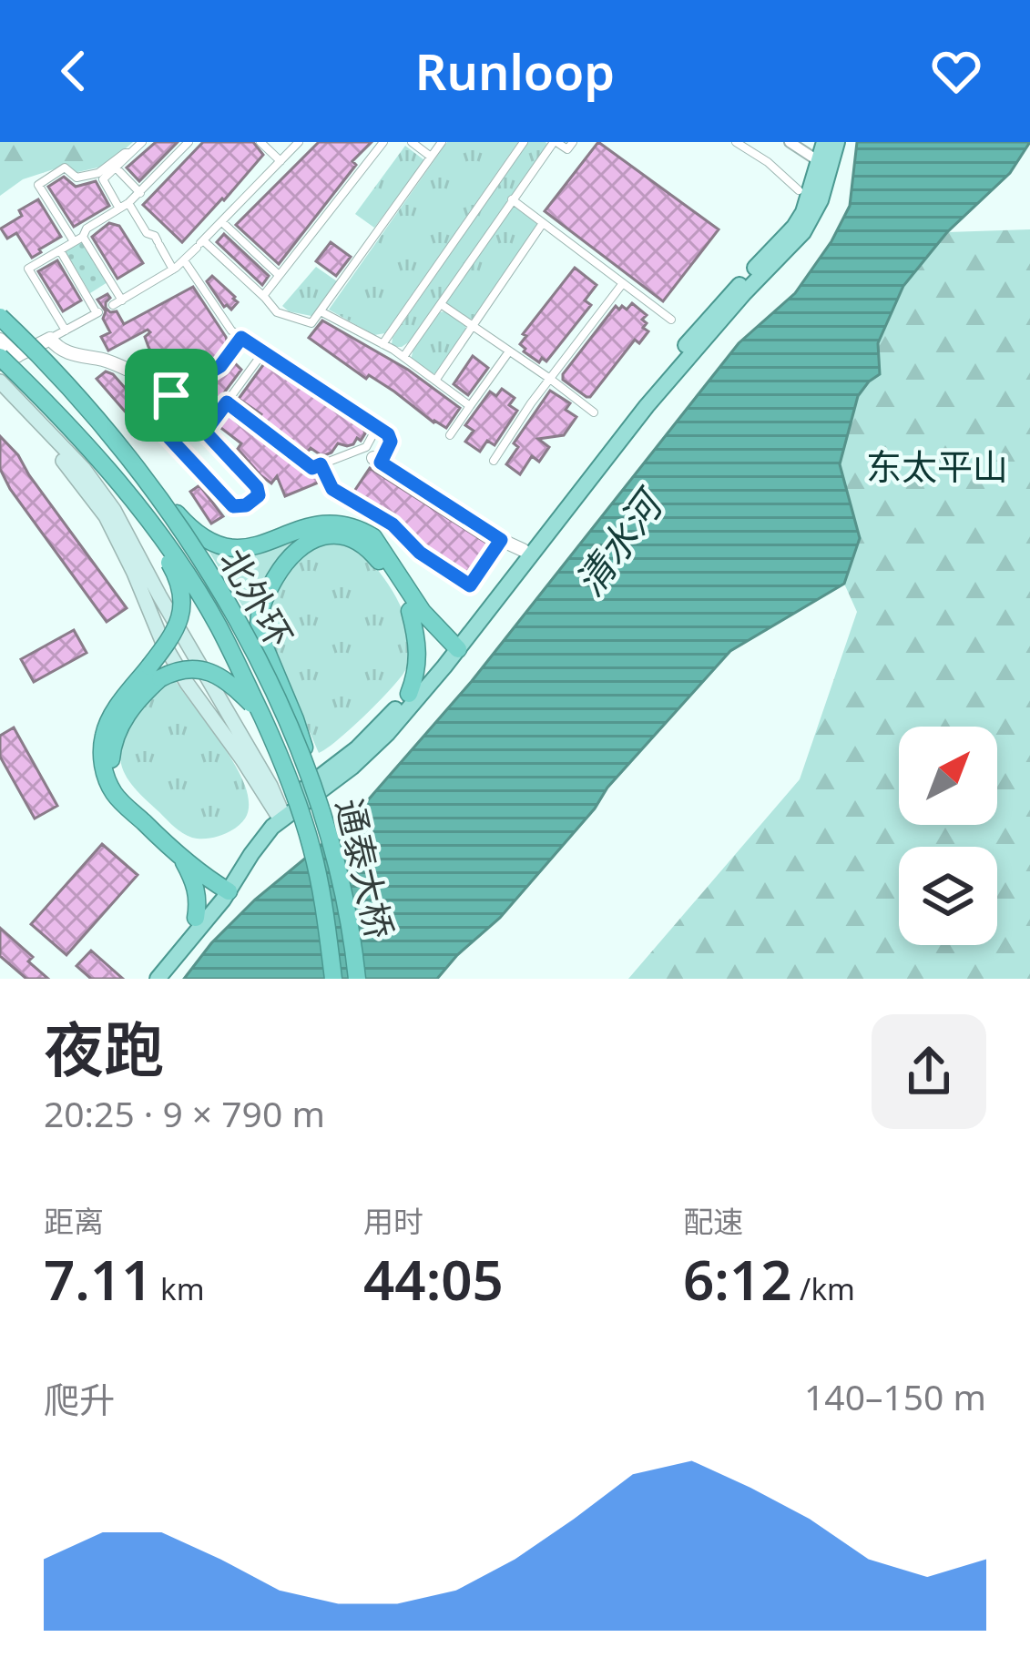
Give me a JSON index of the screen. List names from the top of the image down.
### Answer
{
  "streets": {
    "highway": ["北外环", "通泰大桥"]
  },
  "crossings": [
    ["北外环", "通泰大桥"]
  ],
  "water": ["清水河"],
  "parks": ["东太平山"],
  "north": "top right",
  "page": {
    "header": "Runloop",
    "heading": ["夜跑", "20:25 · 9 × 790 m"],
    "stats": [
      ["距离", "7.11 km"],
      ["用时", "44:05"],
      ["配速", "6:12 /km"]
    ],
    "chart": ["爬升", "140–150 m"]
  }
}
